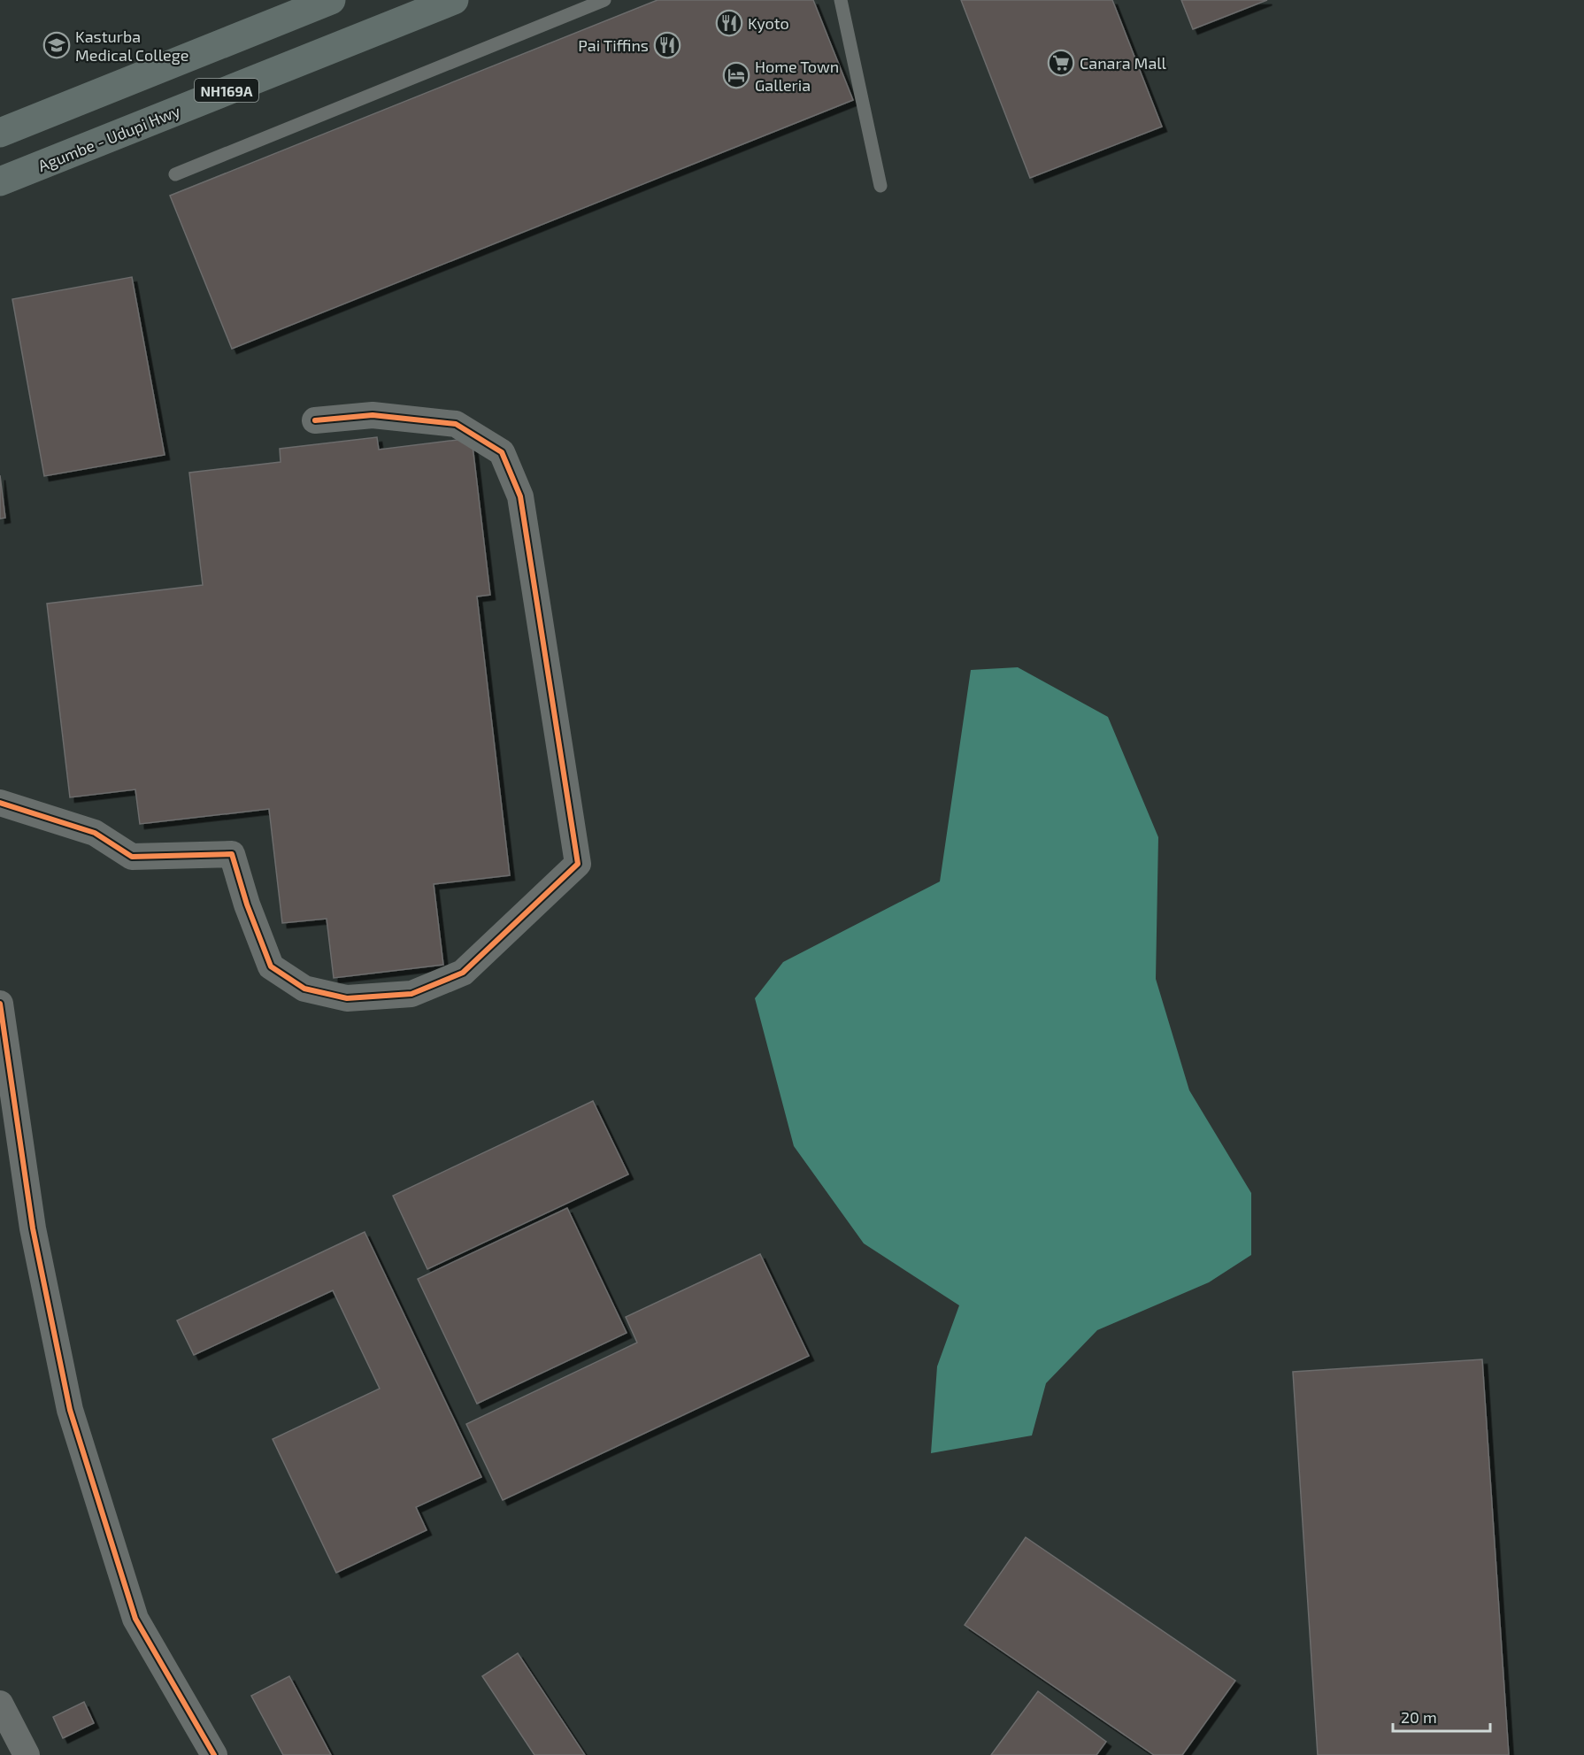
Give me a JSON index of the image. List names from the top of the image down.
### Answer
{
  "streets": {
    "highway": ["NH169A", "Agumbe - Udupi Hwy"]
  },
  "places": {
    "restaurant": ["Kyoto", "Pai Tiffins"],
    "school or university": ["Kasturba Medical College"],
    "supermarket": ["Canara Mall"],
    "hotel": ["Home Town Galleria"]
  },
  "scale_bar": "20 m"
}
